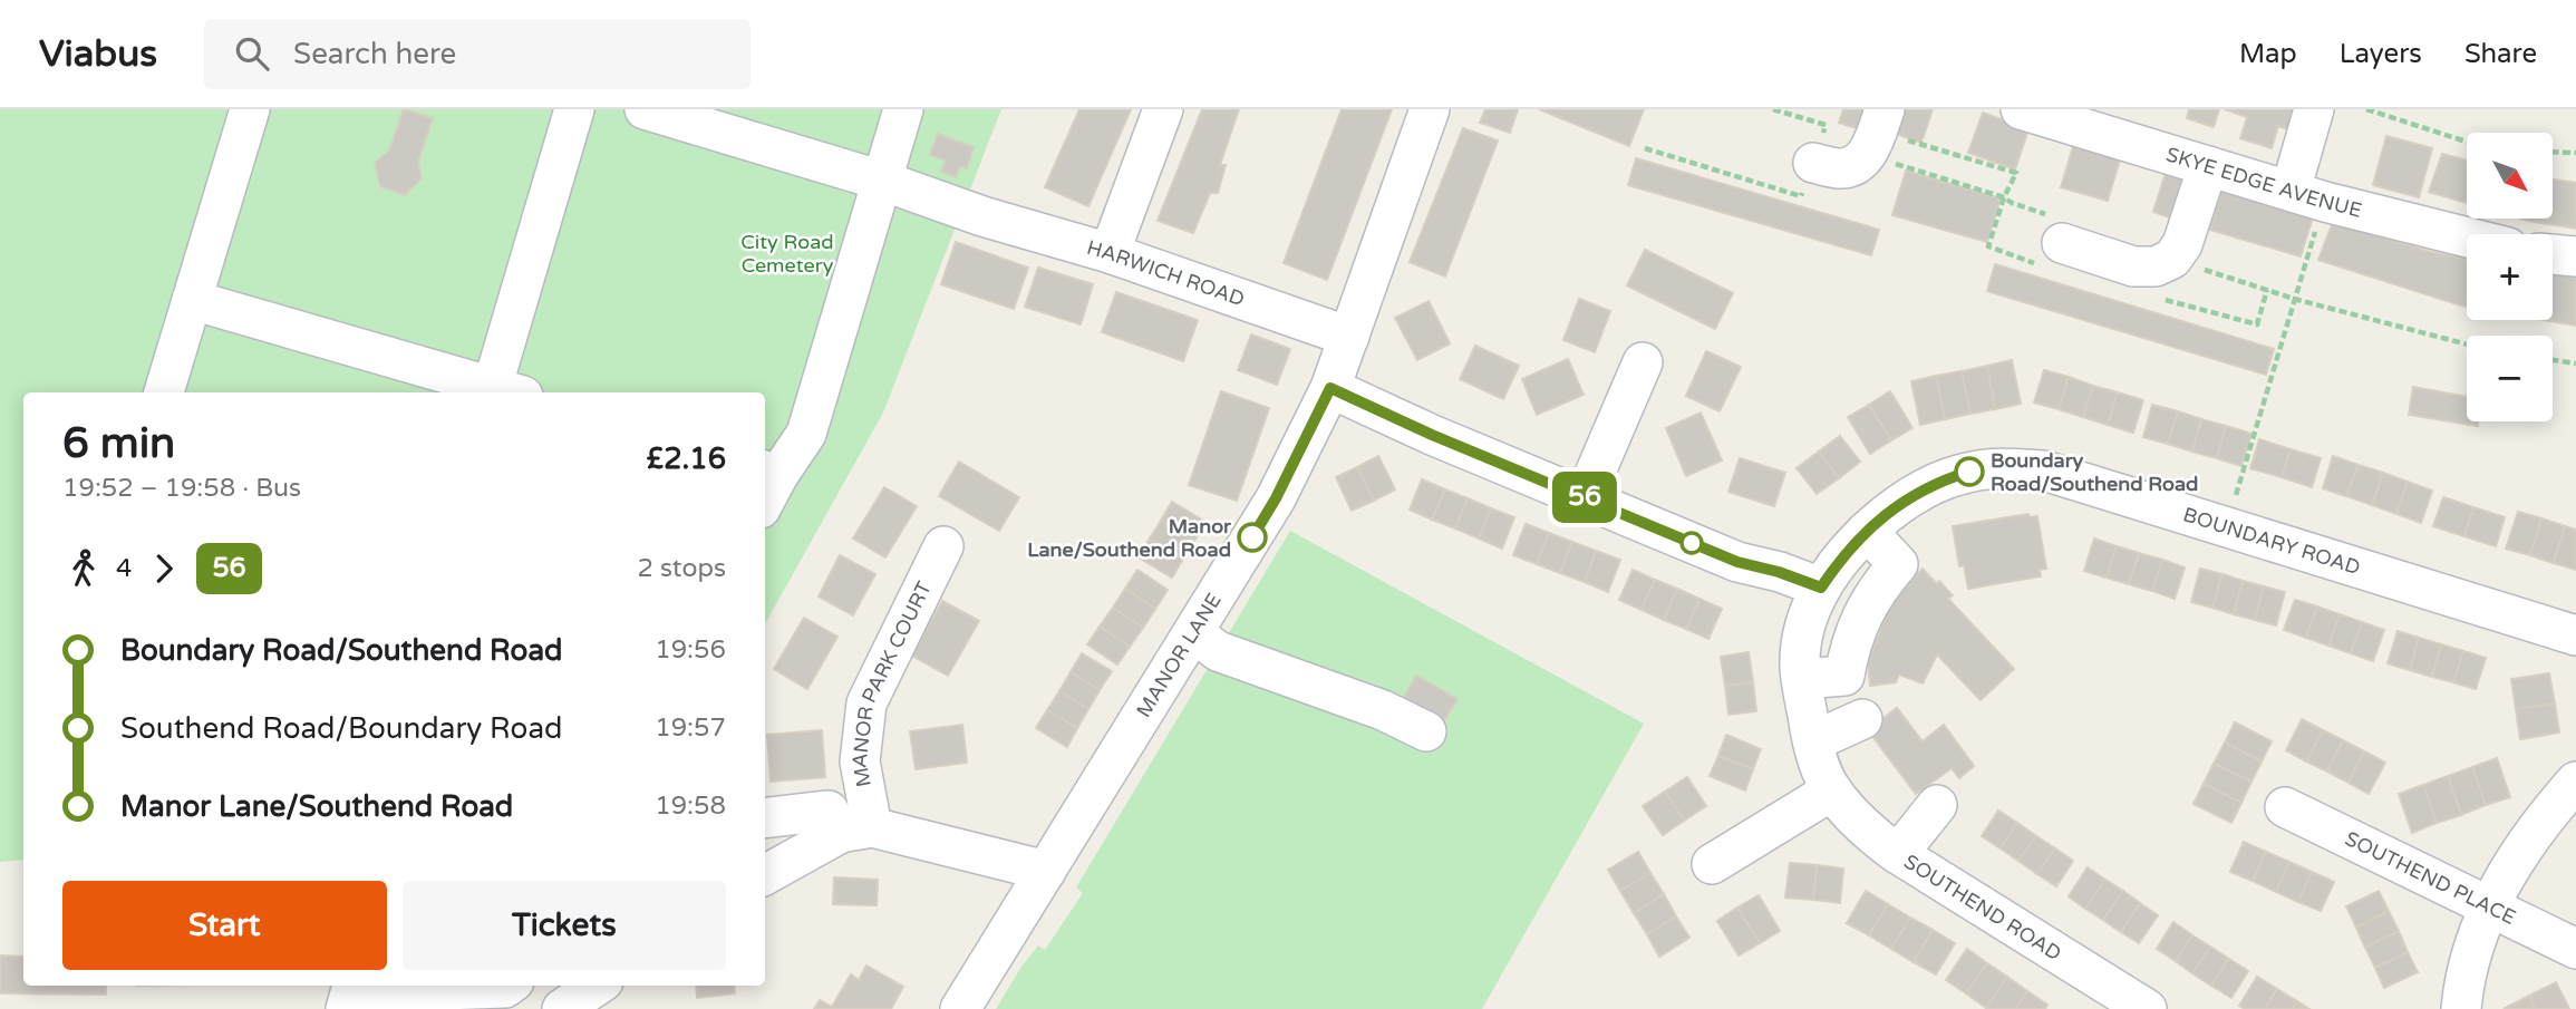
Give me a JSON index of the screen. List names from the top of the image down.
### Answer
{
  "streets": {
    "street": [
      "SKYE EDGE AVENUE",
      "HARWICH ROAD",
      "BOUNDARY ROAD",
      "MANOR LANE",
      "MANOR PARK COURT",
      "SOUTHEND PLACE",
      "SOUTHEND ROAD"
    ]
  },
  "crossings": [
    ["HARWICH ROAD", "MANOR LANE"],
    ["BOUNDARY ROAD", "SOUTHEND ROAD"]
  ],
  "parks": ["City Road Cemetery"],
  "places": ["Boundary Road/Southend Road", "Manor Lane/Southend Road"],
  "lines": ["bus line 56"],
  "north": "bottom right",
  "page": {
    "header": "Viabus",
    "search": "Search here",
    "nav": ["Map", "Layers", "Share"],
    "on_map": "56",
    "map_buttons": ["+", "−"],
    "heading": ["6 min", "19:52 – 19:58 · Bus", "£2.16"],
    "legs": ["4", "56", "2 stops"],
    "list": [
      {
        "name": "Boundary Road/Southend Road",
        "value": "19:56"
      },
      {
        "name": "Southend Road/Boundary Road",
        "value": "19:57"
      },
      {
        "name": "Manor Lane/Southend Road",
        "value": "19:58"
      }
    ],
    "buttons": ["Start", "Tickets"]
  }
}
